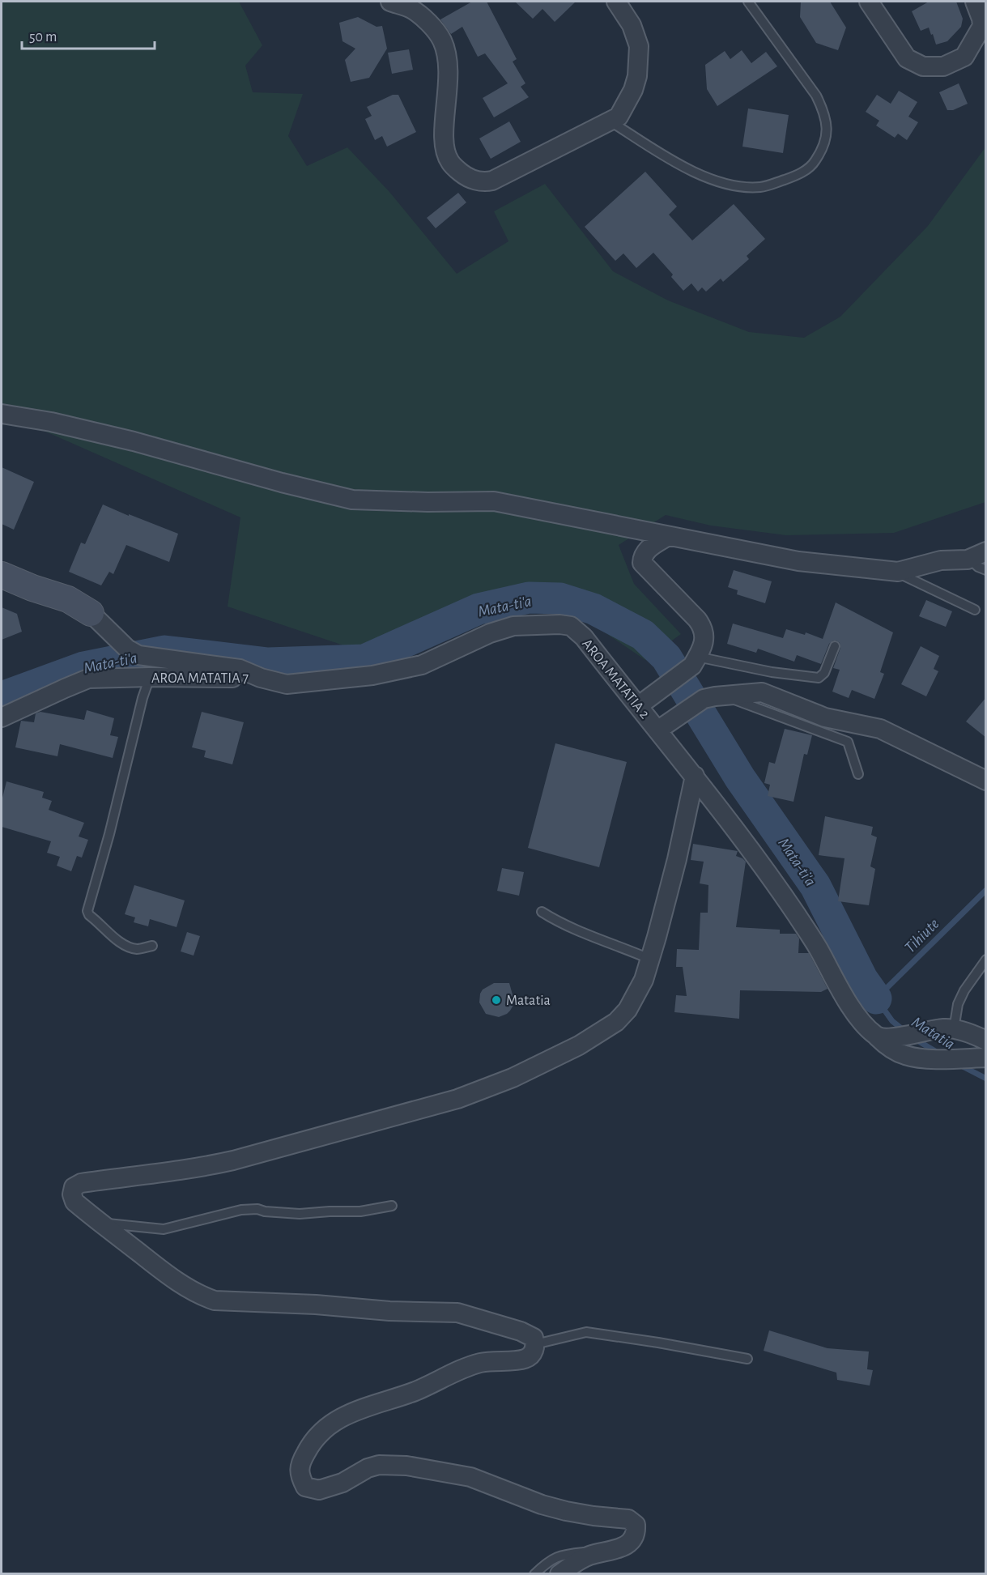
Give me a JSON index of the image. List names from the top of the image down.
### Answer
{
  "streets": {
    "street": ["AROA MATATIA 7", "AROA MATATIA 2"]
  },
  "crossings": [
    ["AROA MATATIA 7", "AROA MATATIA 2"]
  ],
  "water": ["Mata-ti'a", "Tihiute", "Matatia"],
  "places": ["Matatia"],
  "scale_bar": "50 m"
}
